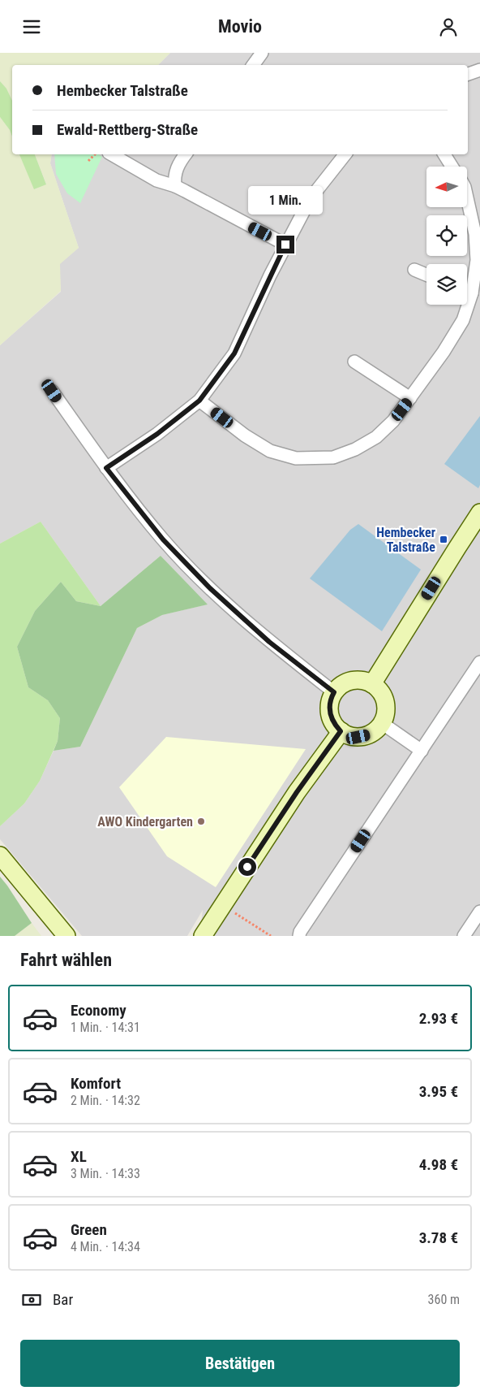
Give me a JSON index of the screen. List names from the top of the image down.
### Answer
{
  "places": {
    "transit": ["Hembecker Talstraße"],
    "other": ["AWO Kindergarten"]
  },
  "north": "left",
  "page": {
    "header": "Movio",
    "banner": ["Hembecker Talstraße", "Ewald-Rettberg-Straße"],
    "bubble": "1 Min.",
    "heading": "Fahrt wählen",
    "list": [
      {
        "name": "Economy",
        "note": "1 Min. · 14:31",
        "value": "2.93 €"
      },
      {
        "name": "Komfort",
        "note": "2 Min. · 14:32",
        "value": "3.95 €"
      },
      {
        "name": "XL",
        "note": "3 Min. · 14:33",
        "value": "4.98 €"
      },
      {
        "name": "Green",
        "note": "4 Min. · 14:34",
        "value": "3.78 €"
      }
    ],
    "pay": ["Bar", "360 m"],
    "buttons": "Bestätigen"
  }
}
